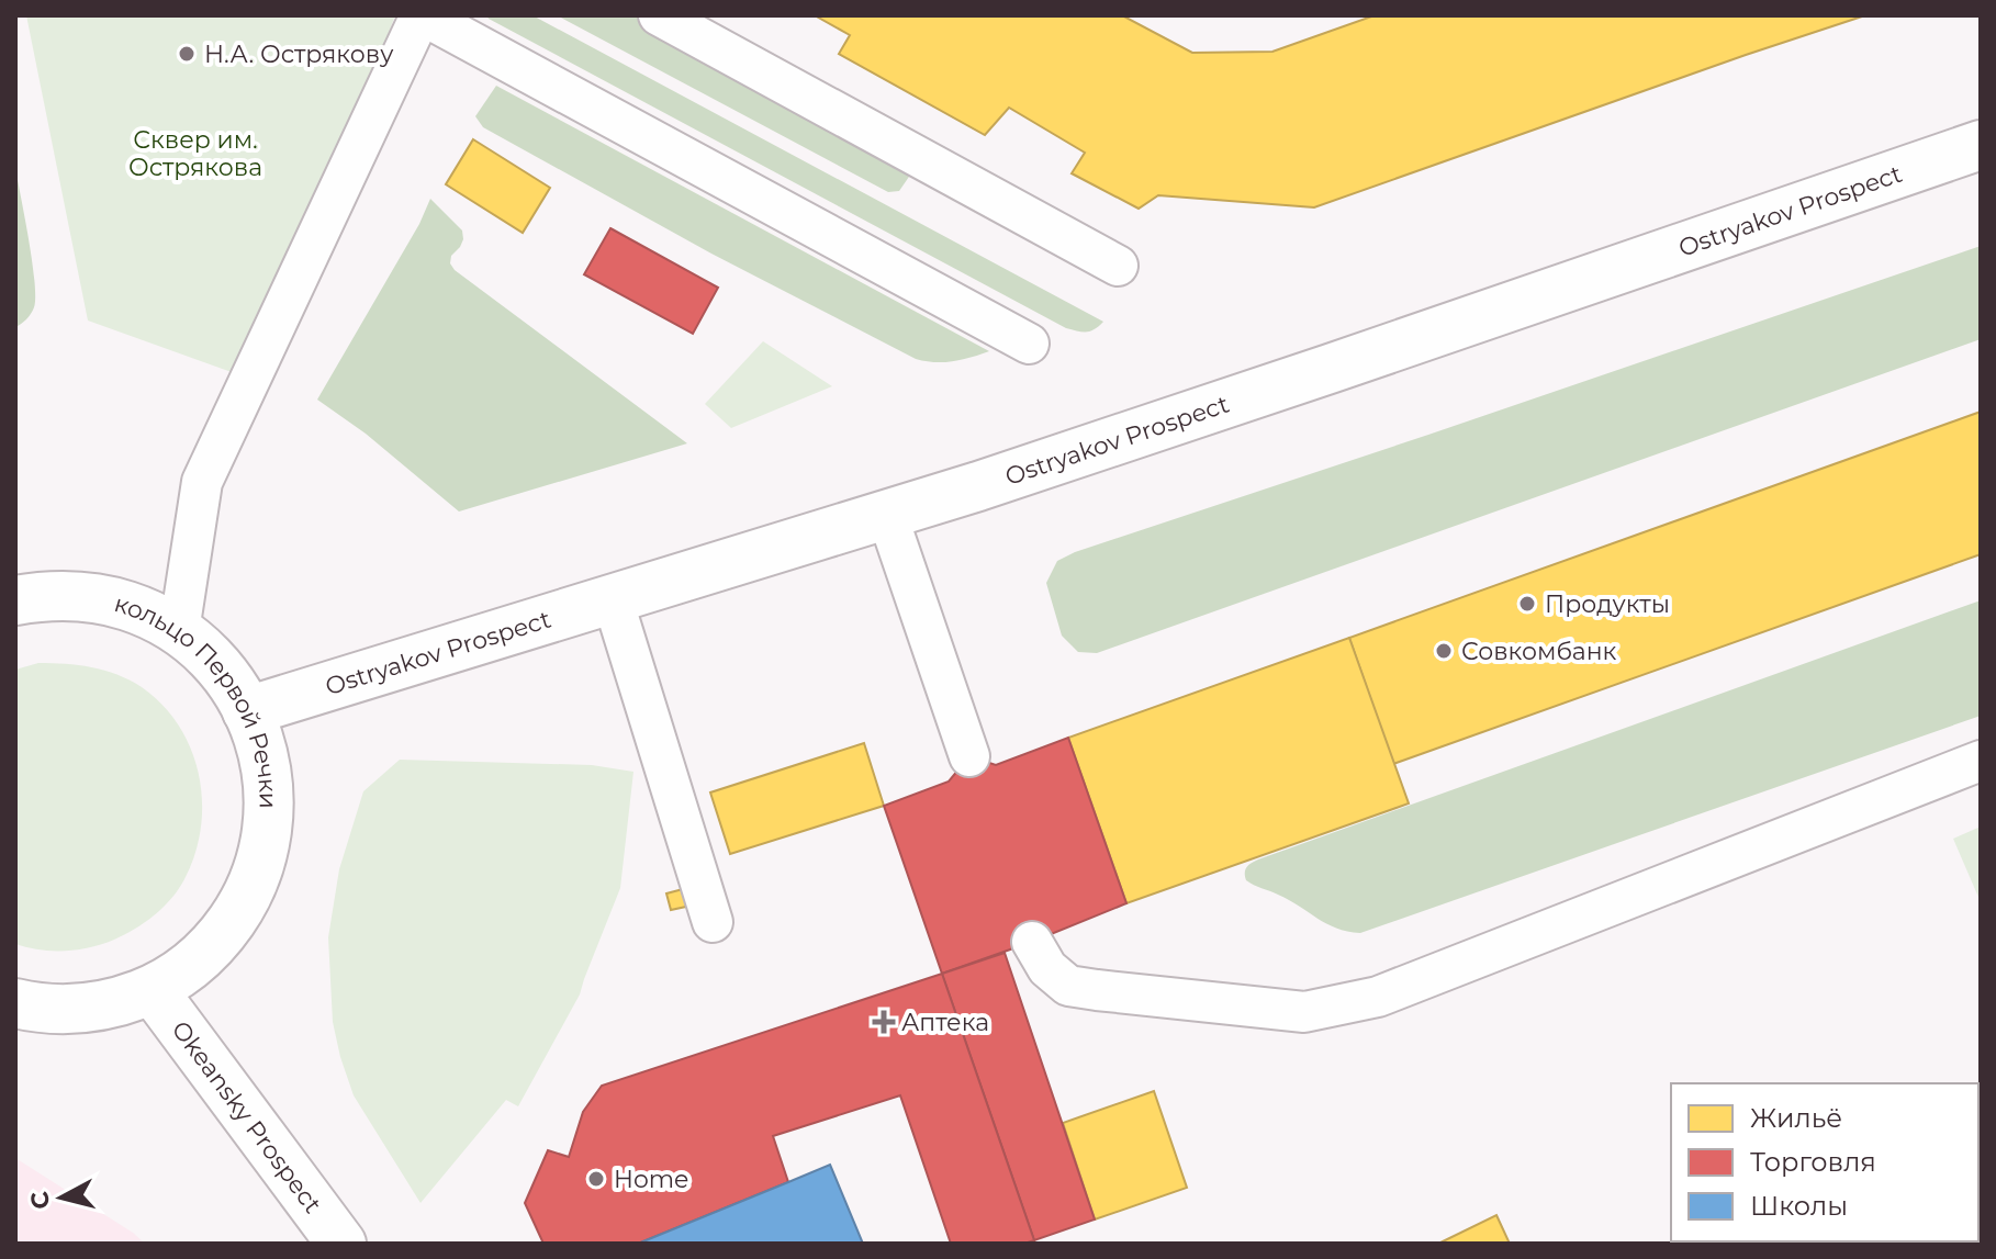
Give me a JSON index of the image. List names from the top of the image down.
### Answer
{
  "streets": {
    "main road": ["Ostryakov Prospect", "кольцо Первой Речки", "Okeansky Prospect"]
  },
  "crossings": [
    ["Ostryakov Prospect", "кольцо Первой Речки"],
    ["кольцо Первой Речки", "Okeansky Prospect"]
  ],
  "parks": ["Сквер им. Острякова"],
  "places": {
    "other": [
      "Н.А. Острякову",
      "Продукты",
      "Совкомбанк",
      "Home"
    ],
    "health": ["Аптека"]
  },
  "legend": ["Жильё", "Торговля", "Школы"],
  "north": "left"
}
